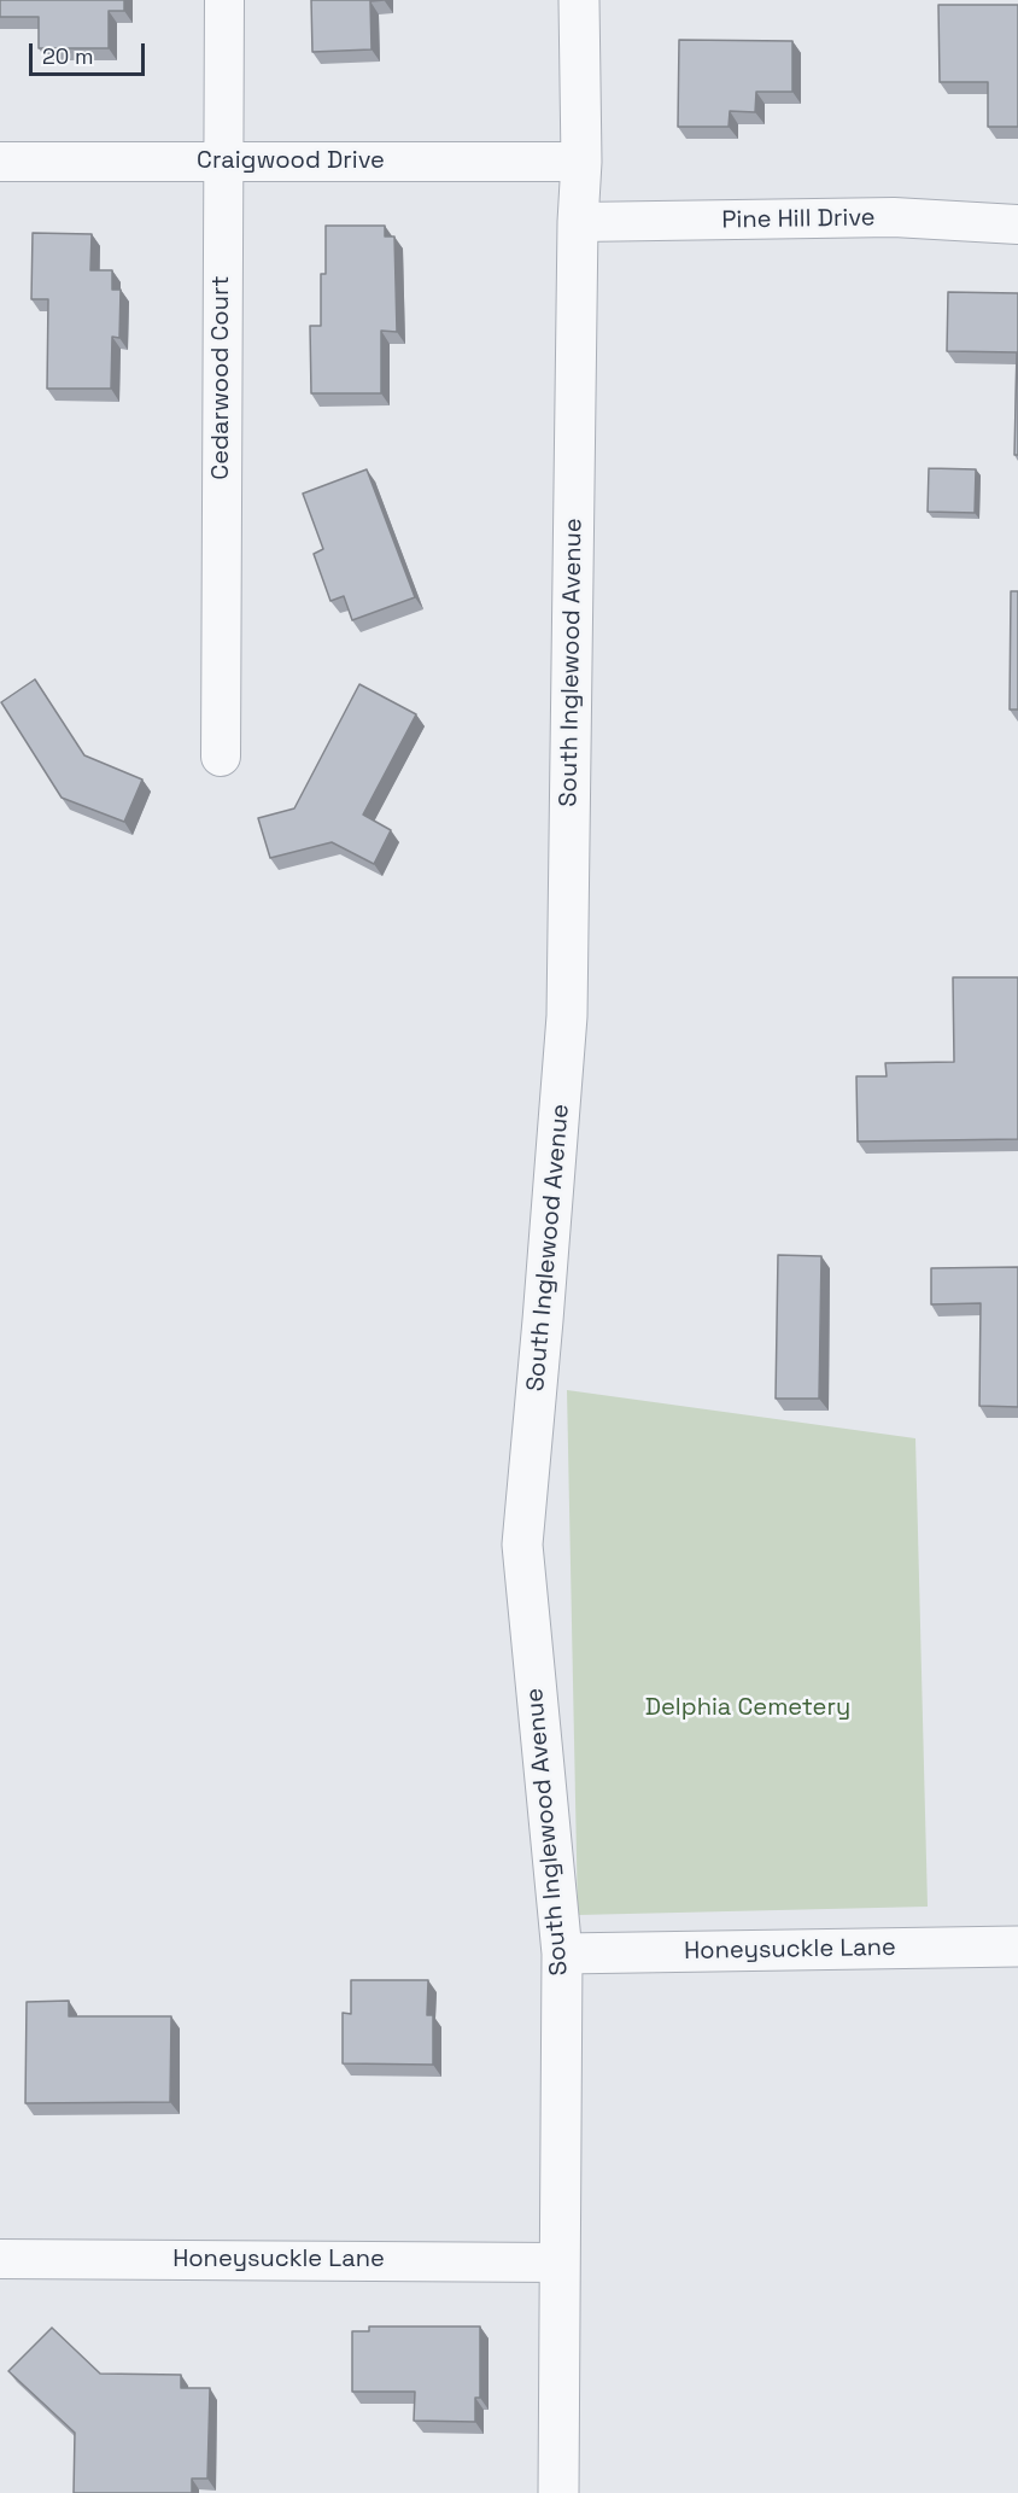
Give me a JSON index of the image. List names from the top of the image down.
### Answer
{
  "streets": {
    "street": [
      "Craigwood Drive",
      "Pine Hill Drive",
      "Cedarwood Court",
      "South Inglewood Avenue",
      "Honeysuckle Lane"
    ]
  },
  "crossings": [
    ["Craigwood Drive", "Cedarwood Court"],
    ["Craigwood Drive", "South Inglewood Avenue"],
    ["Pine Hill Drive", "South Inglewood Avenue"],
    ["South Inglewood Avenue", "Honeysuckle Lane"]
  ],
  "parks": ["Delphia Cemetery"],
  "scale_bar": "20 m"
}
